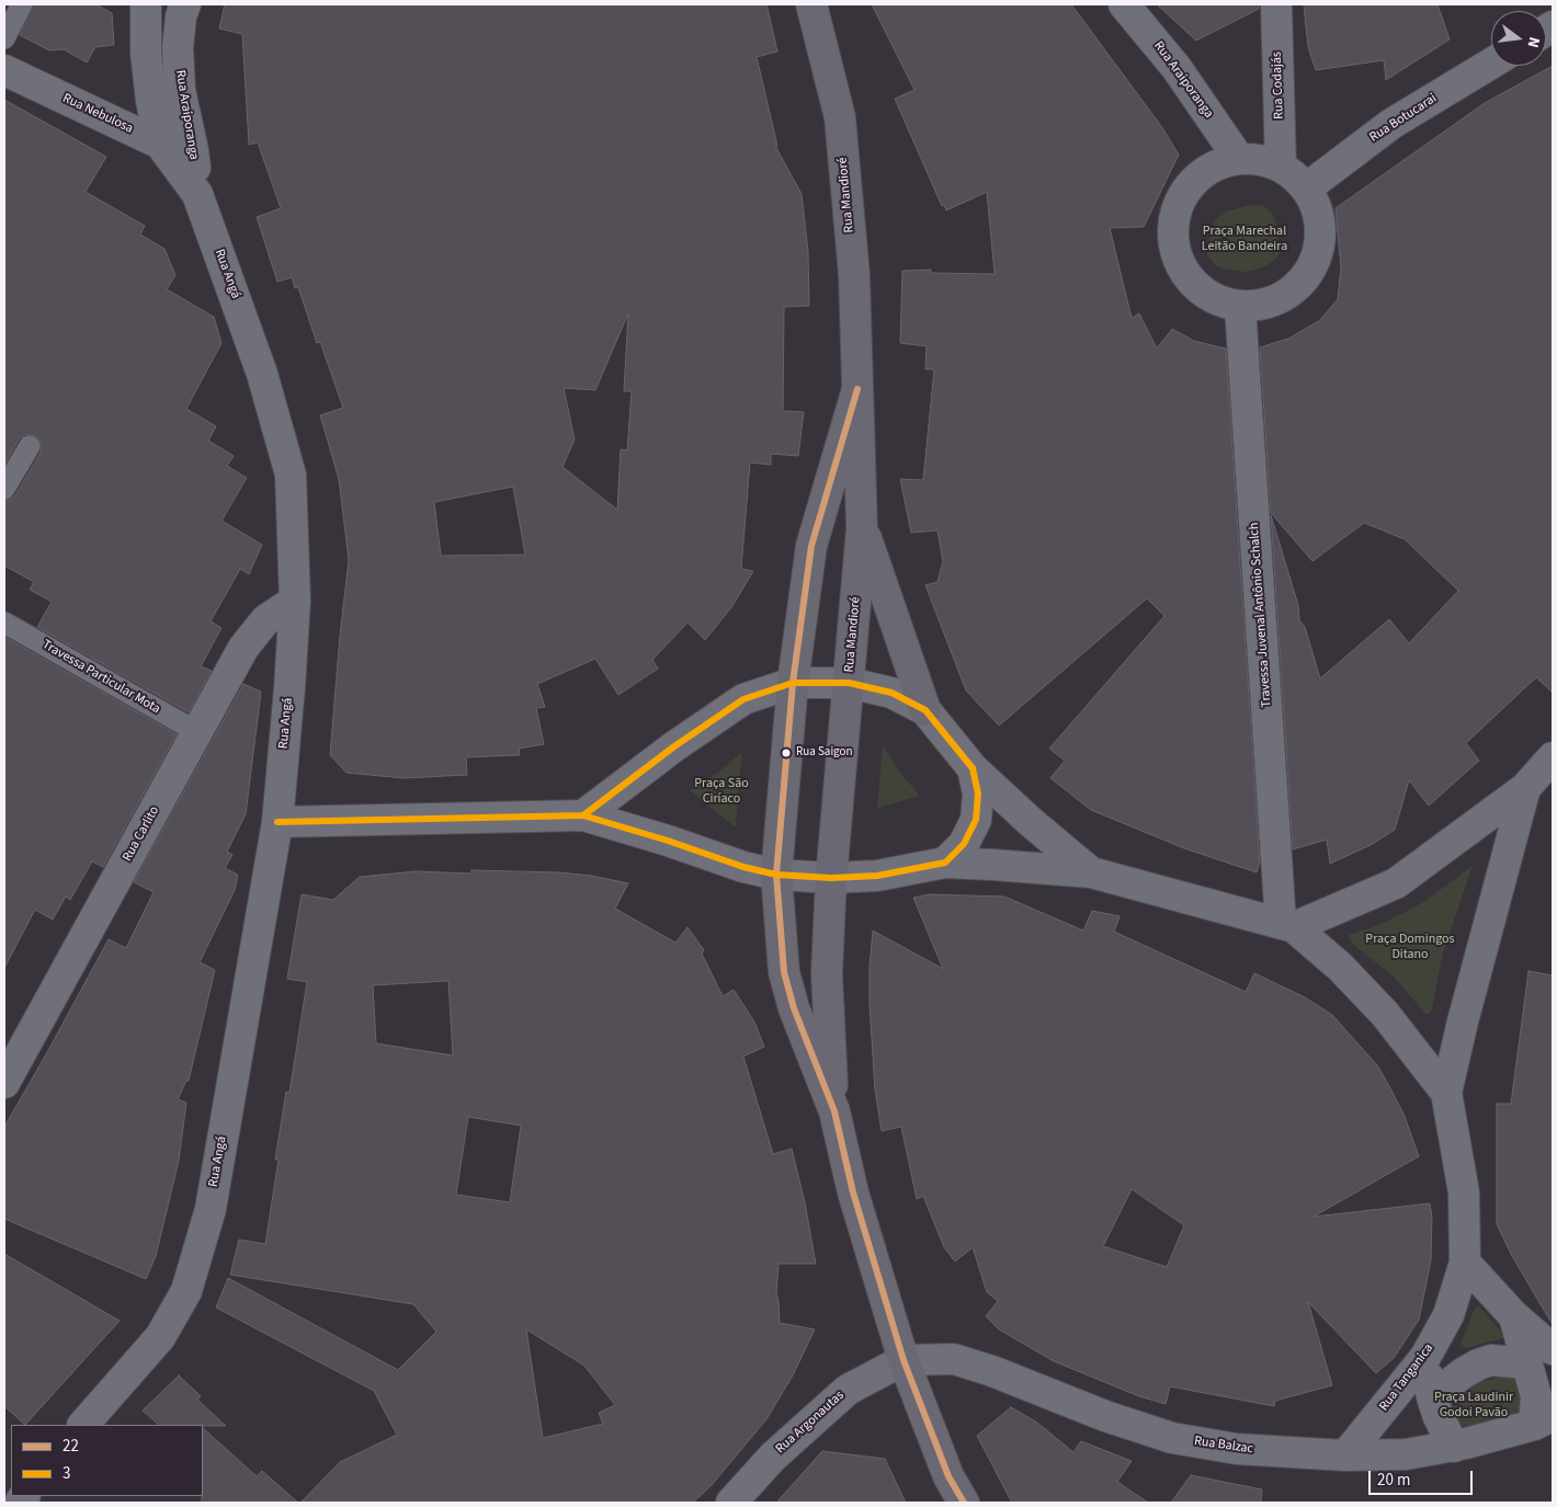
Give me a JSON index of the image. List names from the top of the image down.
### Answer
{
  "streets": {
    "street": [
      "Rua Araiporanga",
      "Rua Codajás",
      "Rua Nebulosa",
      "Rua Botucarai",
      "Rua Mandioré",
      "Rua Angá",
      "Travessa Juvenal Antônio Schalch",
      "Rua Carlito",
      "Rua Tanganica",
      "Rua Argonautas",
      "Rua Balzac"
    ],
    "lane": ["Travessa Particular Mota"]
  },
  "crossings": [
    ["Rua Araiporanga", "Rua Codajás"],
    ["Rua Araiporanga", "Rua Nebulosa"],
    ["Rua Araiporanga", "Rua Botucarai"],
    ["Rua Araiporanga", "Rua Angá"],
    ["Rua Araiporanga", "Travessa Juvenal Antônio Schalch"],
    ["Rua Codajás", "Rua Botucarai"],
    ["Rua Codajás", "Travessa Juvenal Antônio Schalch"],
    ["Rua Nebulosa", "Rua Angá"],
    ["Rua Botucarai", "Travessa Juvenal Antônio Schalch"],
    ["Rua Angá", "Rua Carlito"],
    ["Travessa Particular Mota", "Rua Carlito"],
    ["Rua Tanganica", "Rua Balzac"],
    ["Rua Argonautas", "Rua Balzac"]
  ],
  "parks": [
    "Praça Marechal Leitão Bandeira",
    "Praça São Ciríaco",
    "Praça Domingos Ditano",
    "Praça Laudinir Godoi Pavão"
  ],
  "places": ["Rua Saigon"],
  "lines": ["transit line 22", "transit line 3"],
  "legend": ["22", "3"],
  "scale_bar": "20 m",
  "north": "right"
}
